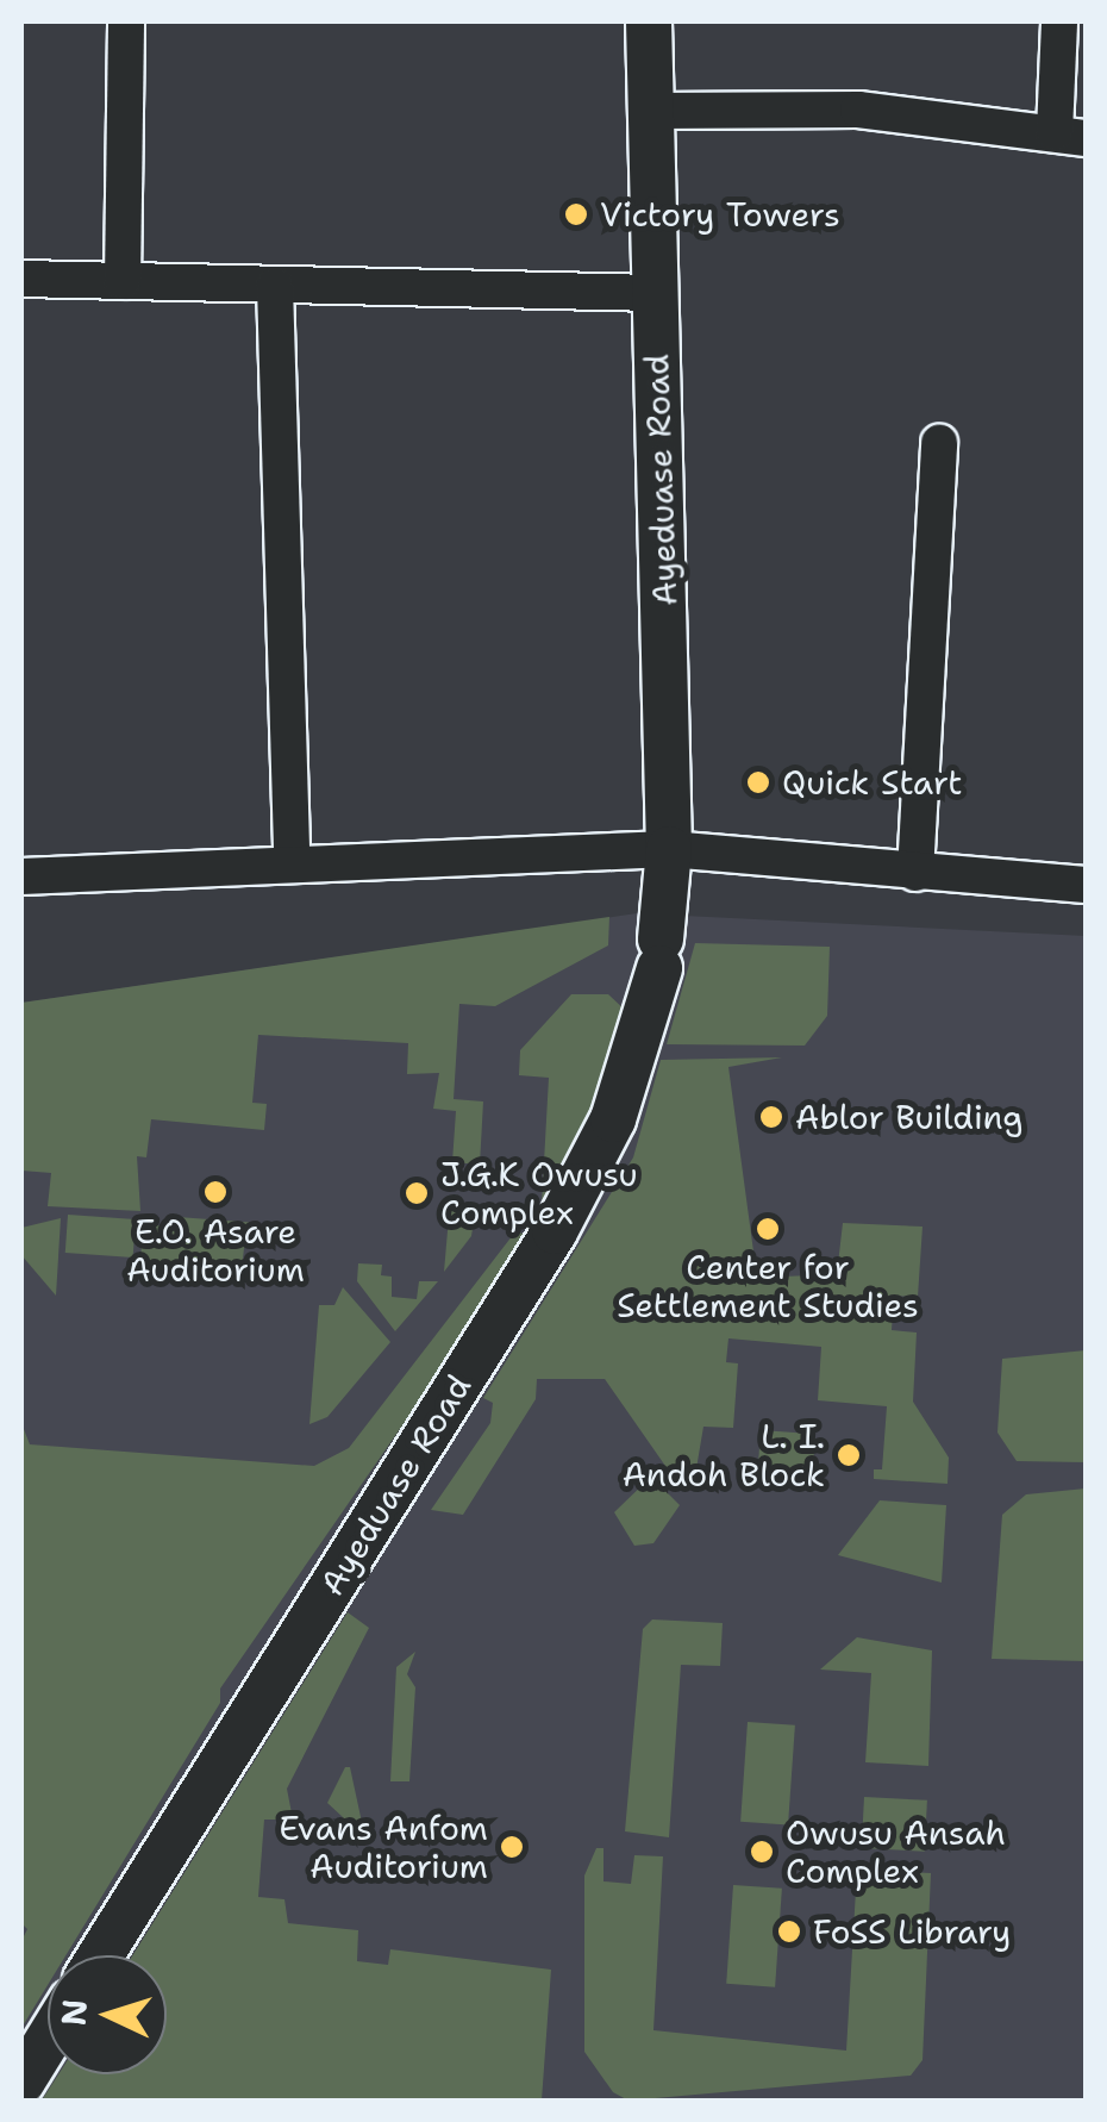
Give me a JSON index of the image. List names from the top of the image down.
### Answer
{
  "streets": {
    "street": ["Ayeduase Road"]
  },
  "places": [
    "Victory Towers",
    "Quick Start",
    "Ablor Building",
    "E.O. Asare Auditorium",
    "J.G.K Owusu Complex",
    "Center for Settlement Studies",
    "L. I. Andoh Block",
    "Evans Anfom Auditorium",
    "Owusu Ansah Complex",
    "FoSS Library"
  ],
  "north": "left"
}
